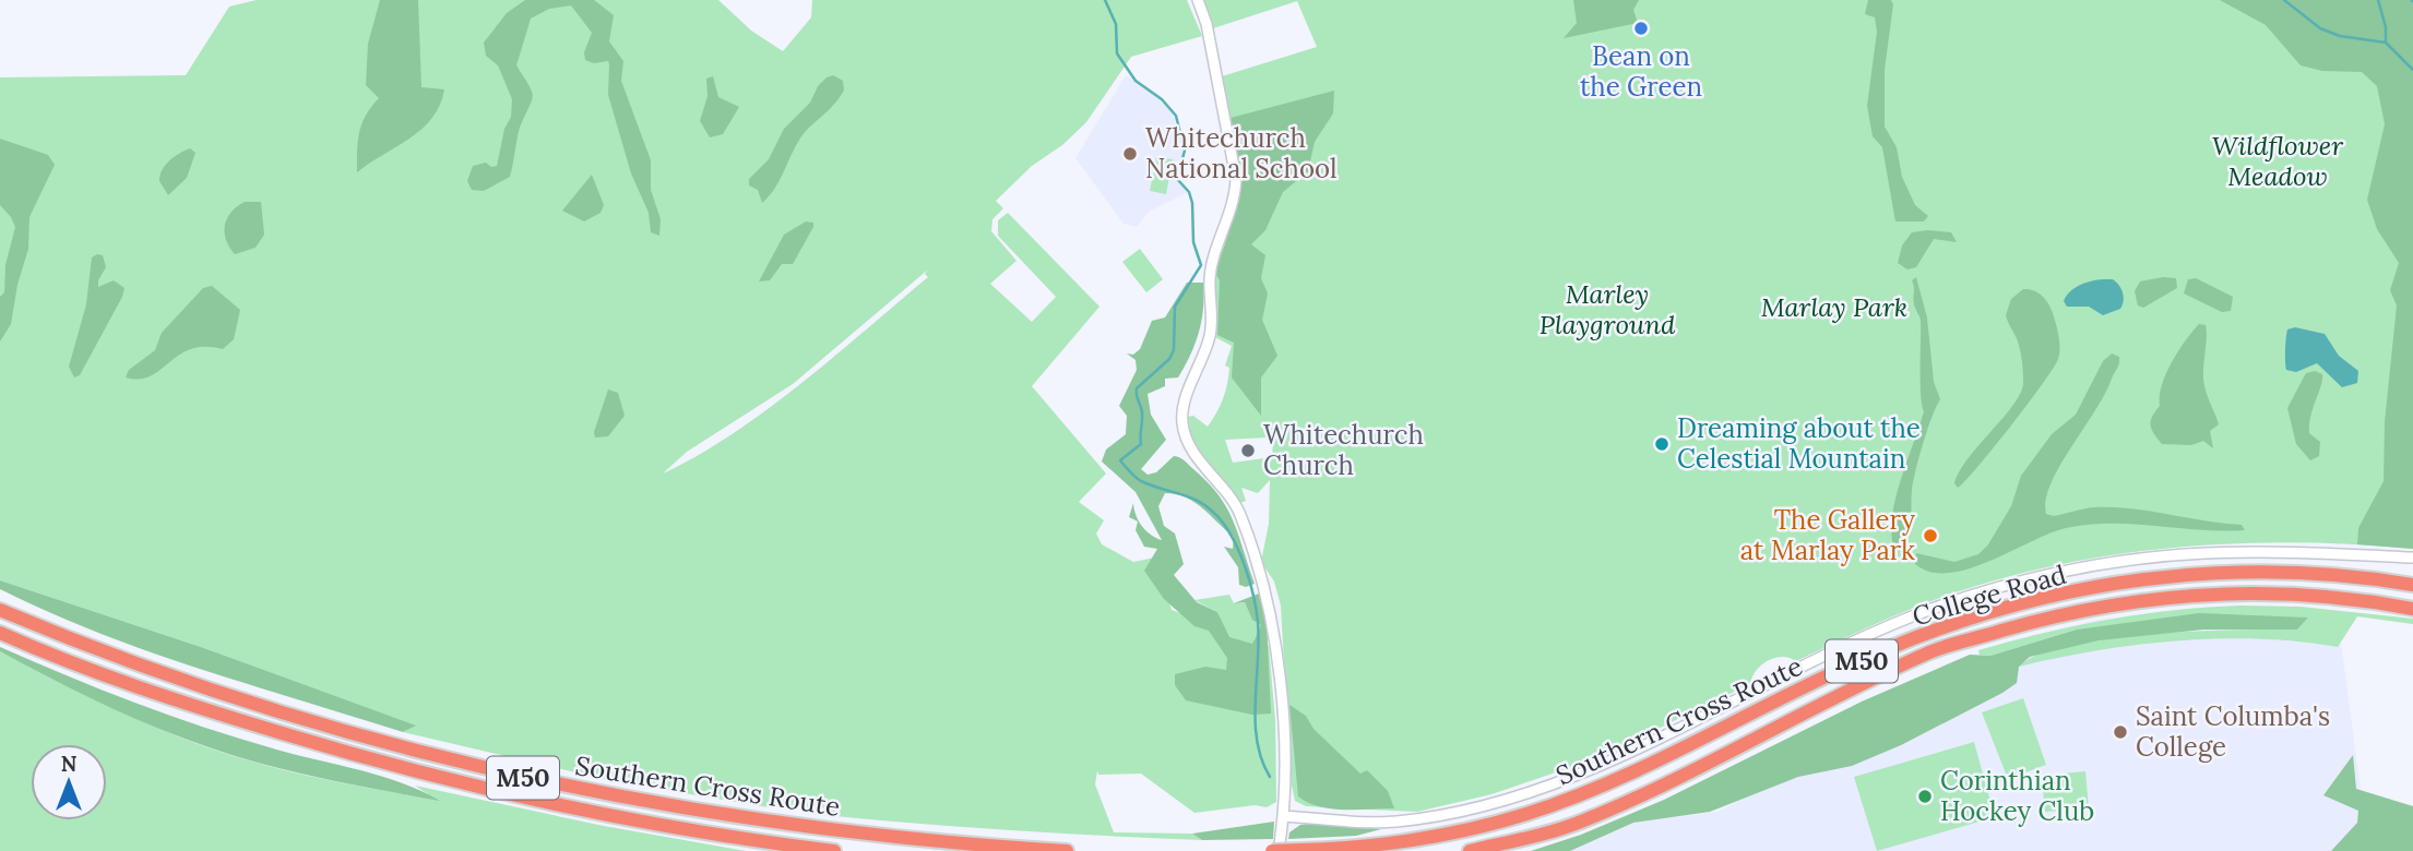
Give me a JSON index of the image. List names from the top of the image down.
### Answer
{
  "streets": {
    "highway": ["M50", "Southern Cross Route"],
    "street": ["College Road"]
  },
  "parks": ["Wildflower Meadow", "Marley Playground", "Marlay Park"],
  "places": [
    "Bean on the Green",
    "Whitechurch National School",
    "Dreaming about the Celestial Mountain",
    "Whitechurch Church",
    "The Gallery at Marlay Park",
    "Saint Columba's College",
    "Corinthian Hockey Club"
  ],
  "north": "top"
}
